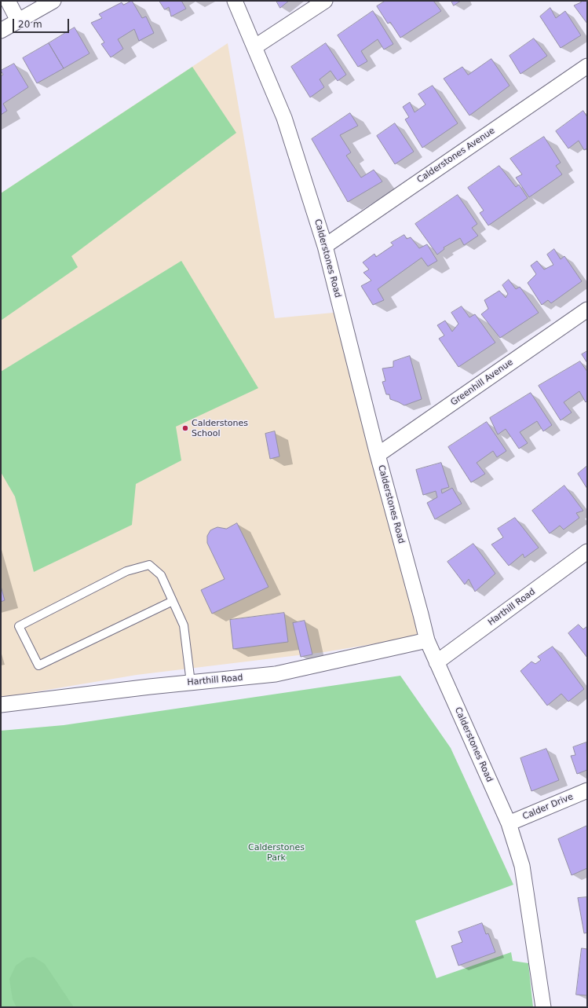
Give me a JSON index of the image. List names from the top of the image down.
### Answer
{
  "streets": {
    "street": [
      "Calderstones Avenue",
      "Calderstones Road",
      "Greenhill Avenue",
      "Harthill Road",
      "Calder Drive"
    ]
  },
  "crossings": [
    ["Calderstones Avenue", "Calderstones Road"],
    ["Calderstones Road", "Greenhill Avenue"],
    ["Calderstones Road", "Harthill Road"],
    ["Calderstones Road", "Calder Drive"]
  ],
  "parks": ["Calderstones Park"],
  "places": ["Calderstones School"],
  "scale_bar": "20 m"
}
